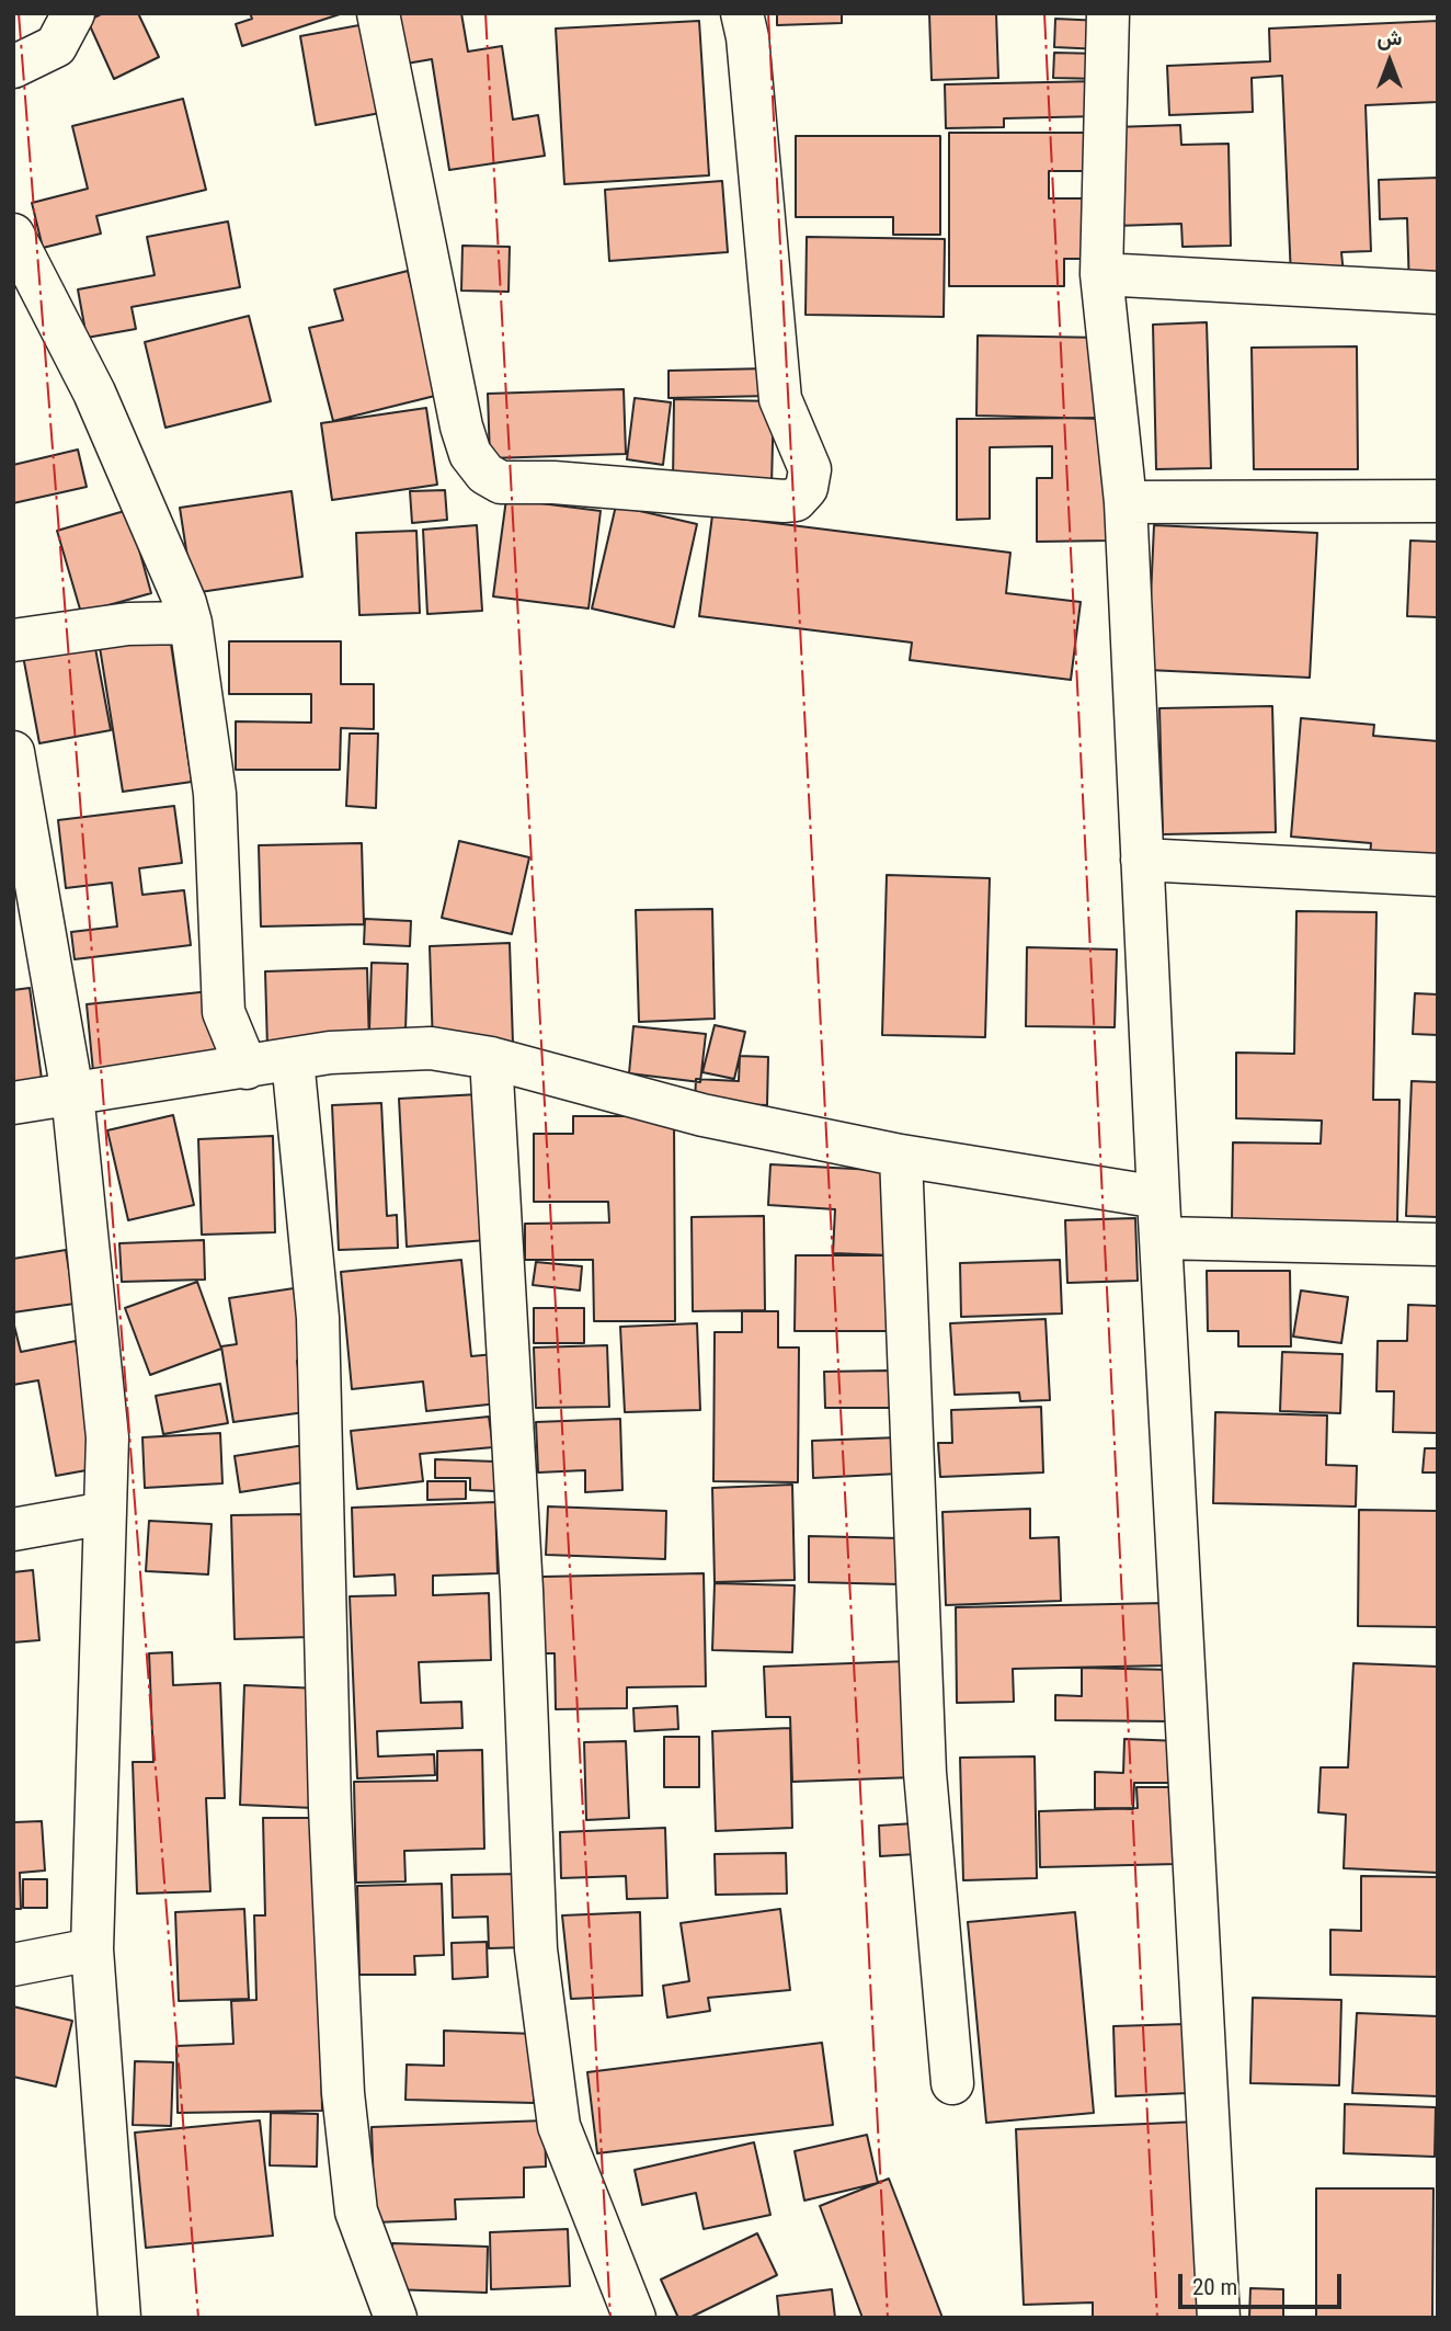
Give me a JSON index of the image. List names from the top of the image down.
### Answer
{
  "scale_bar": "20 m",
  "north": "top"
}
